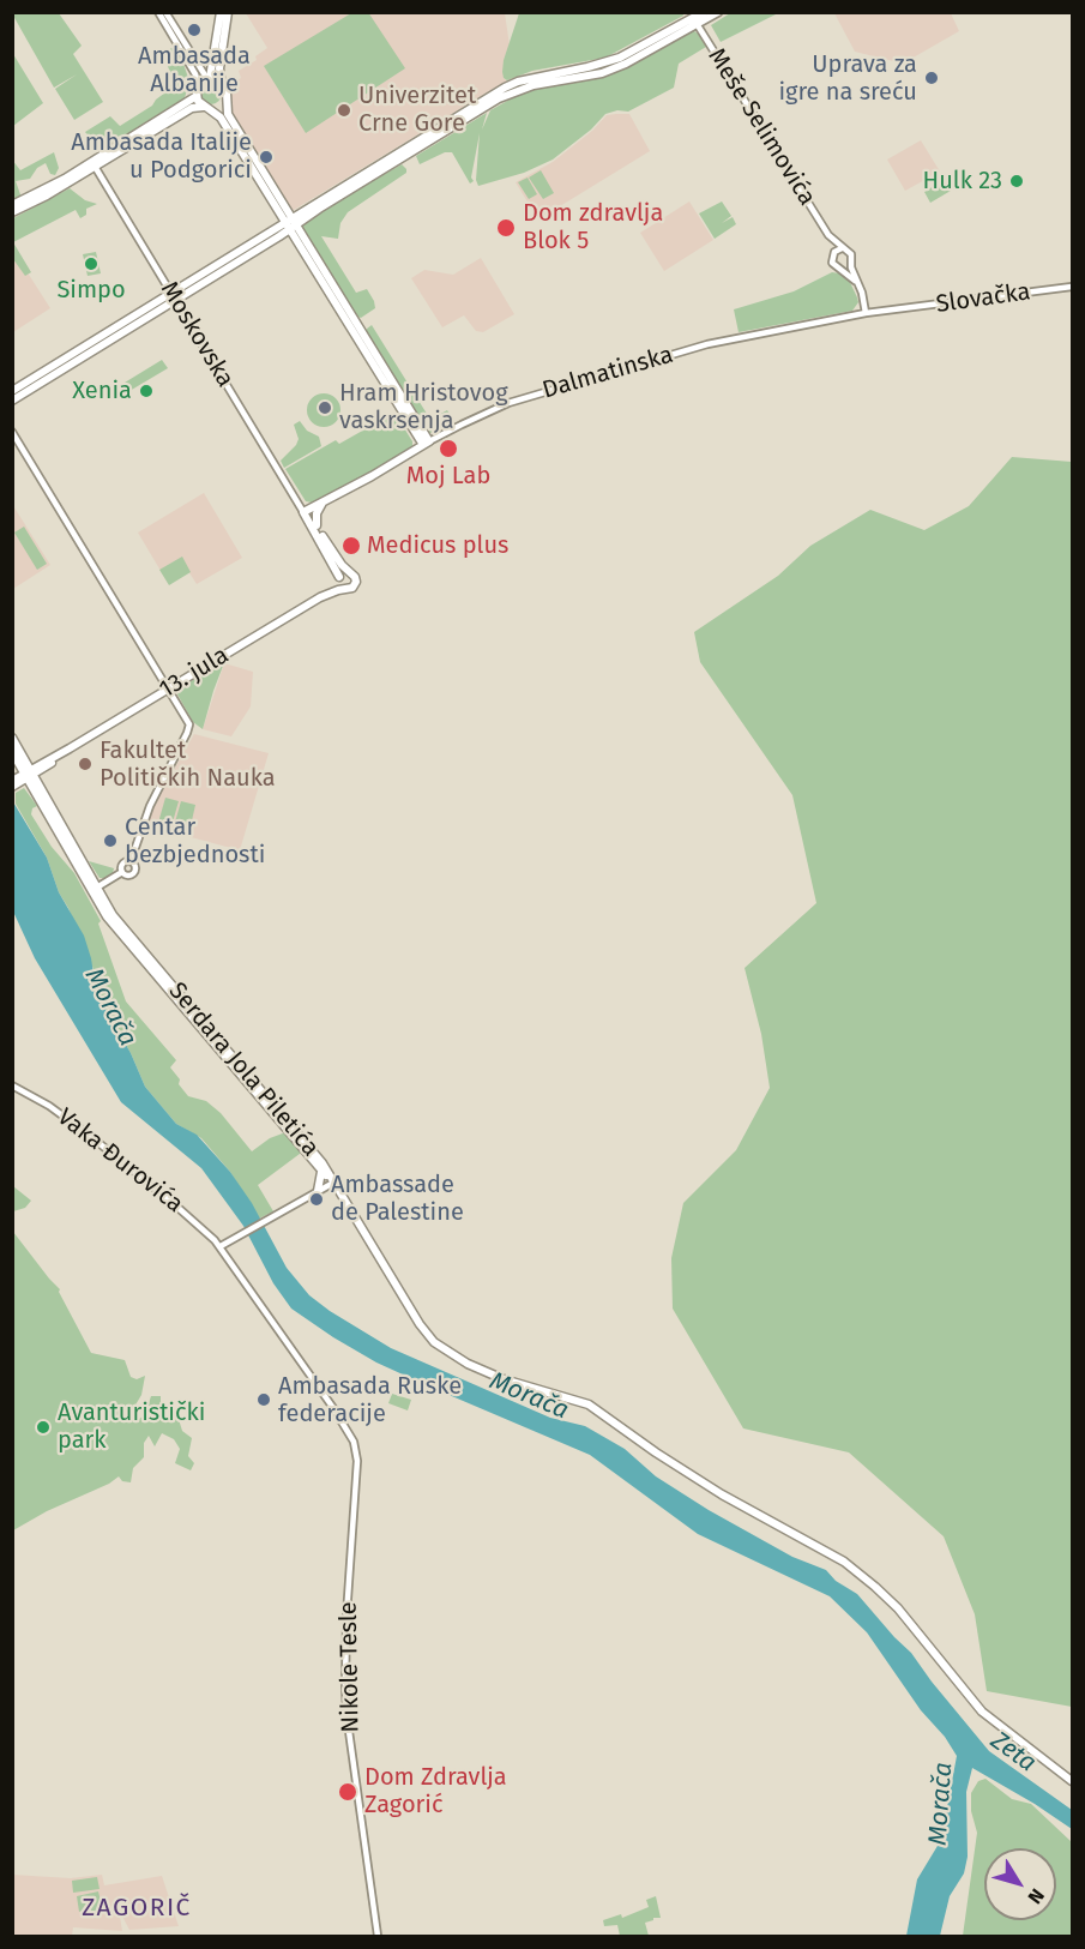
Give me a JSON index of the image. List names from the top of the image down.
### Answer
{
  "streets": {
    "main road": [
      "Moskovska",
      "Dalmatinska",
      "13. jula",
      "Serdara Jola Piletića"
    ],
    "street": [
      "Meše Selimovića",
      "Slovačka",
      "Vaka Đurovića",
      "Nikole Tesle"
    ]
  },
  "crossings": [
    ["Slovačka", "Dalmatinska"],
    ["Moskovska", "Dalmatinska"],
    ["13. jula", "Serdara Jola Piletića"],
    ["Vaka Đurovića", "Nikole Tesle"]
  ],
  "districts": ["ZAGORIČ"],
  "water": ["Morača", "Zeta"],
  "places": [
    "Ambasada Albanije",
    "Uprava za igre na sreću",
    "Univerzitet Crne Gore",
    "Ambasada Italije u Podgorici",
    "Hulk 23",
    "Dom zdravlja Blok 5",
    "Simpo",
    "Xenia",
    "Hram Hristovog vaskrsenja",
    "Moj Lab",
    "Medicus plus",
    "Fakultet Političkih Nauka",
    "Centar bezbjednosti",
    "Ambassade de Palestine",
    "Ambasada Ruske federacije",
    "Avanturistički park",
    "Dom Zdravlja Zagorić"
  ],
  "north": "bottom right"
}
